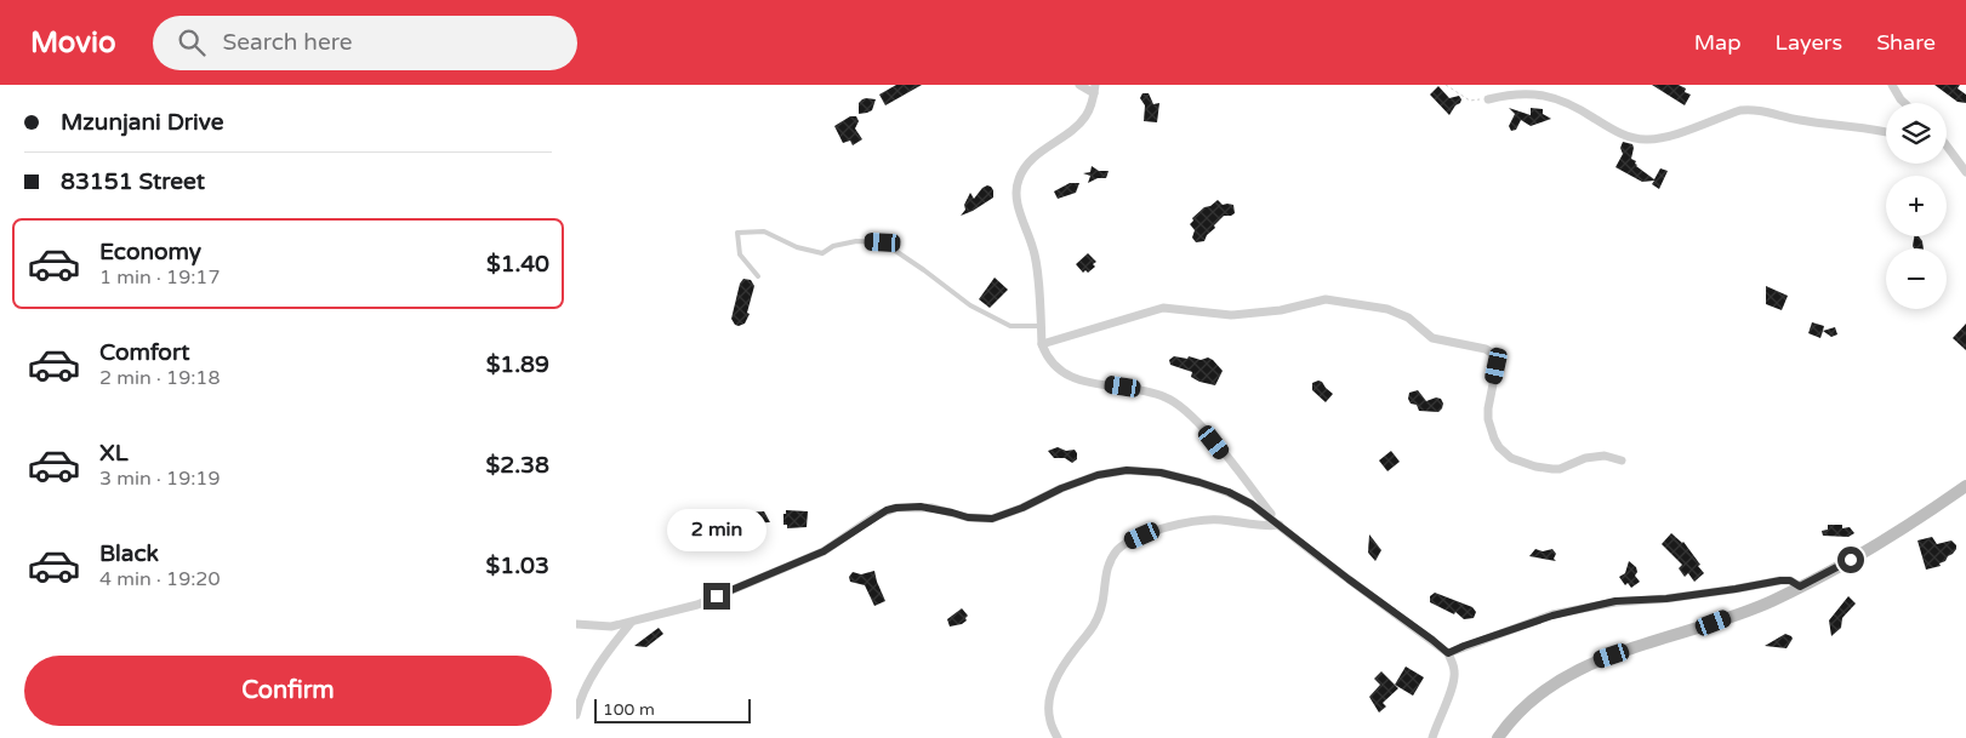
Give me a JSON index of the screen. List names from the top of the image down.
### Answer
{
  "scale_bar": "100 m",
  "page": {
    "header": "Movio",
    "search": "Search here",
    "nav": ["Map", "Layers", "Share"],
    "banner": ["Mzunjani Drive", "83151 Street"],
    "map_buttons": ["+", "−"],
    "list": [
      {
        "name": "Economy",
        "note": "1 min · 19:17",
        "value": "$1.40"
      },
      {
        "name": "Comfort",
        "note": "2 min · 19:18",
        "value": "$1.89"
      },
      {
        "name": "XL",
        "note": "3 min · 19:19",
        "value": "$2.38"
      },
      {
        "name": "Black",
        "note": "4 min · 19:20",
        "value": "$1.03"
      }
    ],
    "bubble": "2 min",
    "buttons": "Confirm",
    "scale": "100 m"
  }
}
